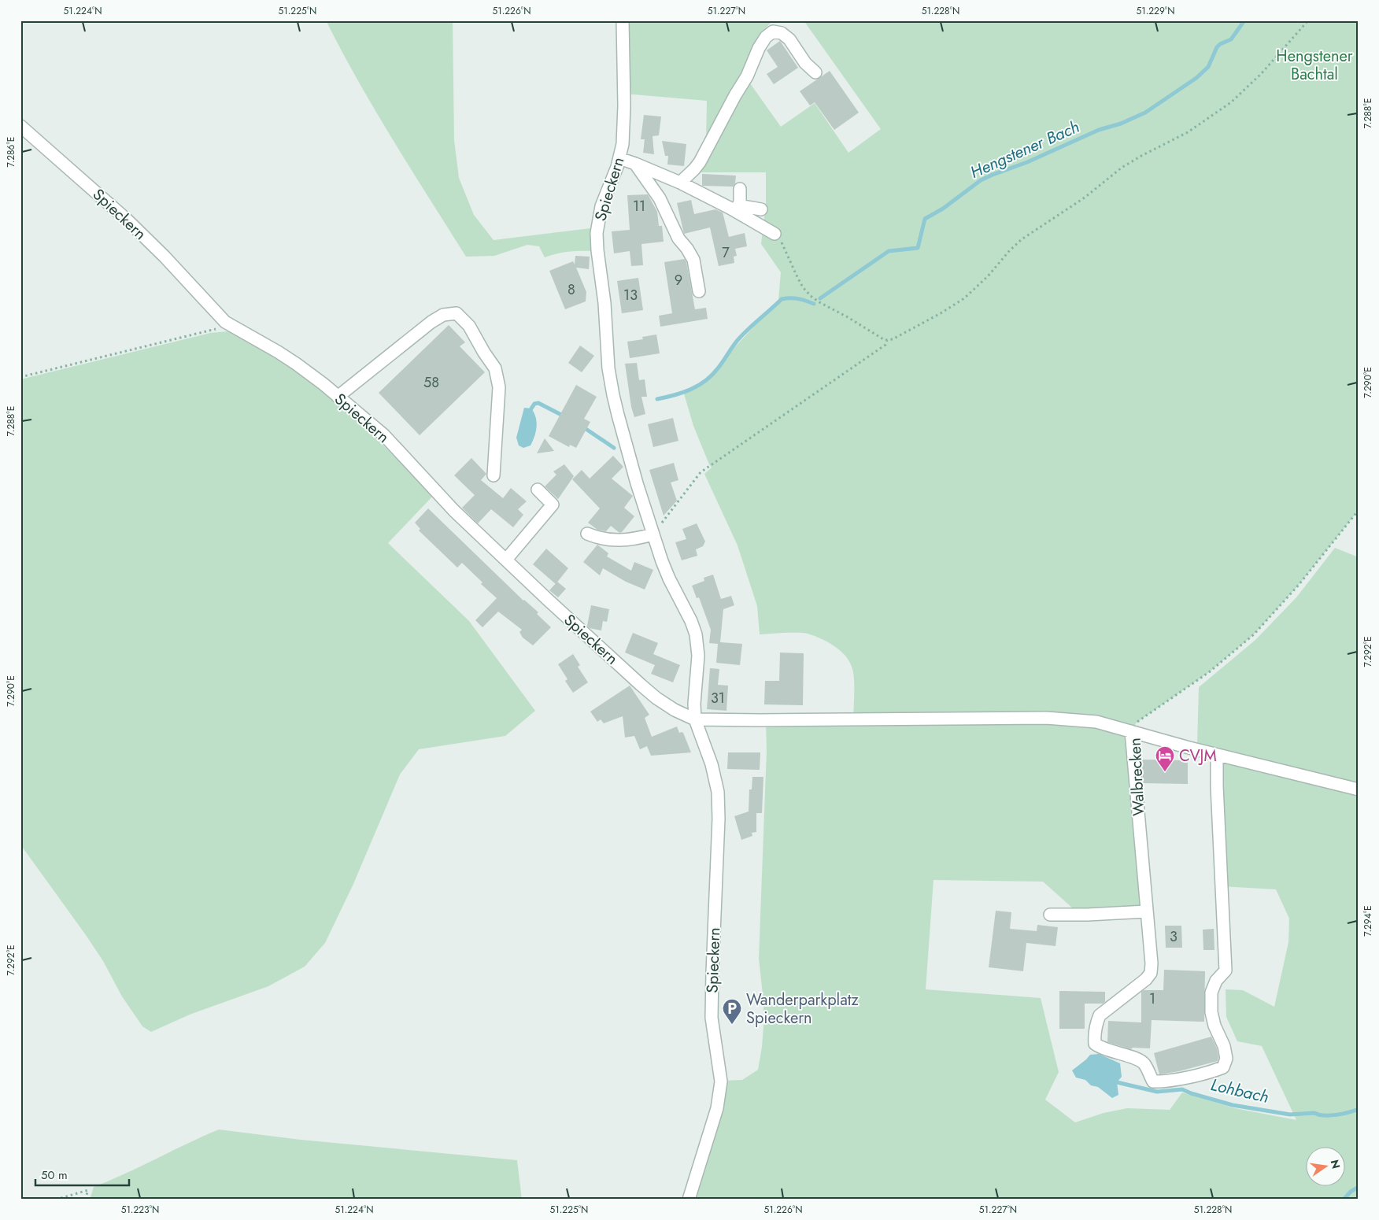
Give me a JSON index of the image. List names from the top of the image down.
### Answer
{
  "streets": {
    "street": ["Spieckern", "Walbrecken"]
  },
  "crossings": [
    ["Spieckern", "Walbrecken"]
  ],
  "water": ["Hengstener Bach", "Lohbach"],
  "parks": ["Hengstener Bachtal"],
  "places": {
    "hotel": ["CVJM"],
    "parking": ["Wanderparkplatz Spieckern"]
  },
  "house_numbers": [
    "11",
    "7",
    "9",
    "8",
    "13",
    "58",
    "31",
    "3",
    "1"
  ],
  "scale_bar": "50 m",
  "north": "right",
  "coordinates": [
    "51.224°N",
    "51.225°N",
    "51.226°N",
    "51.227°N",
    "51.228°N",
    "51.229°N",
    "7.288°E",
    "7.286°E",
    "7.290°E",
    "7.292°E",
    "7.294°E",
    "51.223°N"
  ]
}
